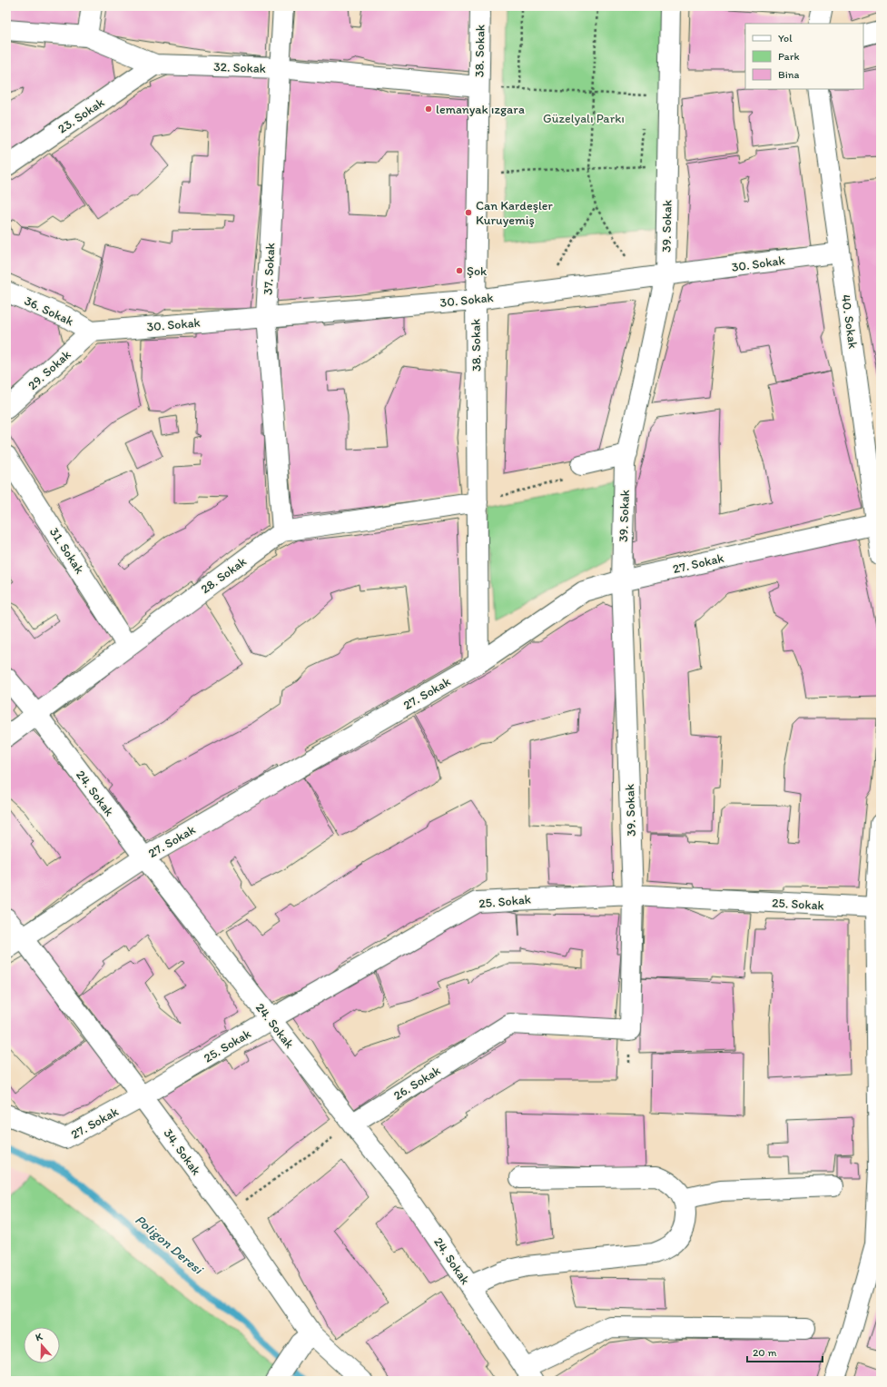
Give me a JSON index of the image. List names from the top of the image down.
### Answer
{
  "streets": {
    "street": [
      "38. Sokak",
      "32. Sokak",
      "23. Sokak",
      "39. Sokak",
      "30. Sokak",
      "37. Sokak",
      "36. Sokak",
      "40. Sokak",
      "29. Sokak",
      "31. Sokak",
      "27. Sokak",
      "28. Sokak",
      "24. Sokak",
      "25. Sokak",
      "26. Sokak",
      "34. Sokak"
    ]
  },
  "crossings": [
    ["38. Sokak", "32. Sokak"],
    ["38. Sokak", "30. Sokak"],
    ["38. Sokak", "27. Sokak"],
    ["38. Sokak", "28. Sokak"],
    ["32. Sokak", "23. Sokak"],
    ["32. Sokak", "37. Sokak"],
    ["39. Sokak", "30. Sokak"],
    ["39. Sokak", "27. Sokak"],
    ["39. Sokak", "25. Sokak"],
    ["39. Sokak", "26. Sokak"],
    ["30. Sokak", "37. Sokak"],
    ["30. Sokak", "36. Sokak"],
    ["30. Sokak", "40. Sokak"],
    ["30. Sokak", "29. Sokak"],
    ["37. Sokak", "28. Sokak"],
    ["36. Sokak", "29. Sokak"],
    ["40. Sokak", "27. Sokak"],
    ["31. Sokak", "28. Sokak"],
    ["27. Sokak", "24. Sokak"],
    ["27. Sokak", "25. Sokak"],
    ["27. Sokak", "34. Sokak"],
    ["28. Sokak", "24. Sokak"],
    ["24. Sokak", "25. Sokak"],
    ["24. Sokak", "26. Sokak"],
    ["25. Sokak", "34. Sokak"]
  ],
  "water": ["Poligon Deresi"],
  "parks": ["Güzelyalı Parkı"],
  "places": ["lemanyak ızgara", "Can Kardeşler Kuruyemiş", "Şok"],
  "legend": ["Yol", "Park", "Bina"],
  "scale_bar": "20 m",
  "north": "top"
}
